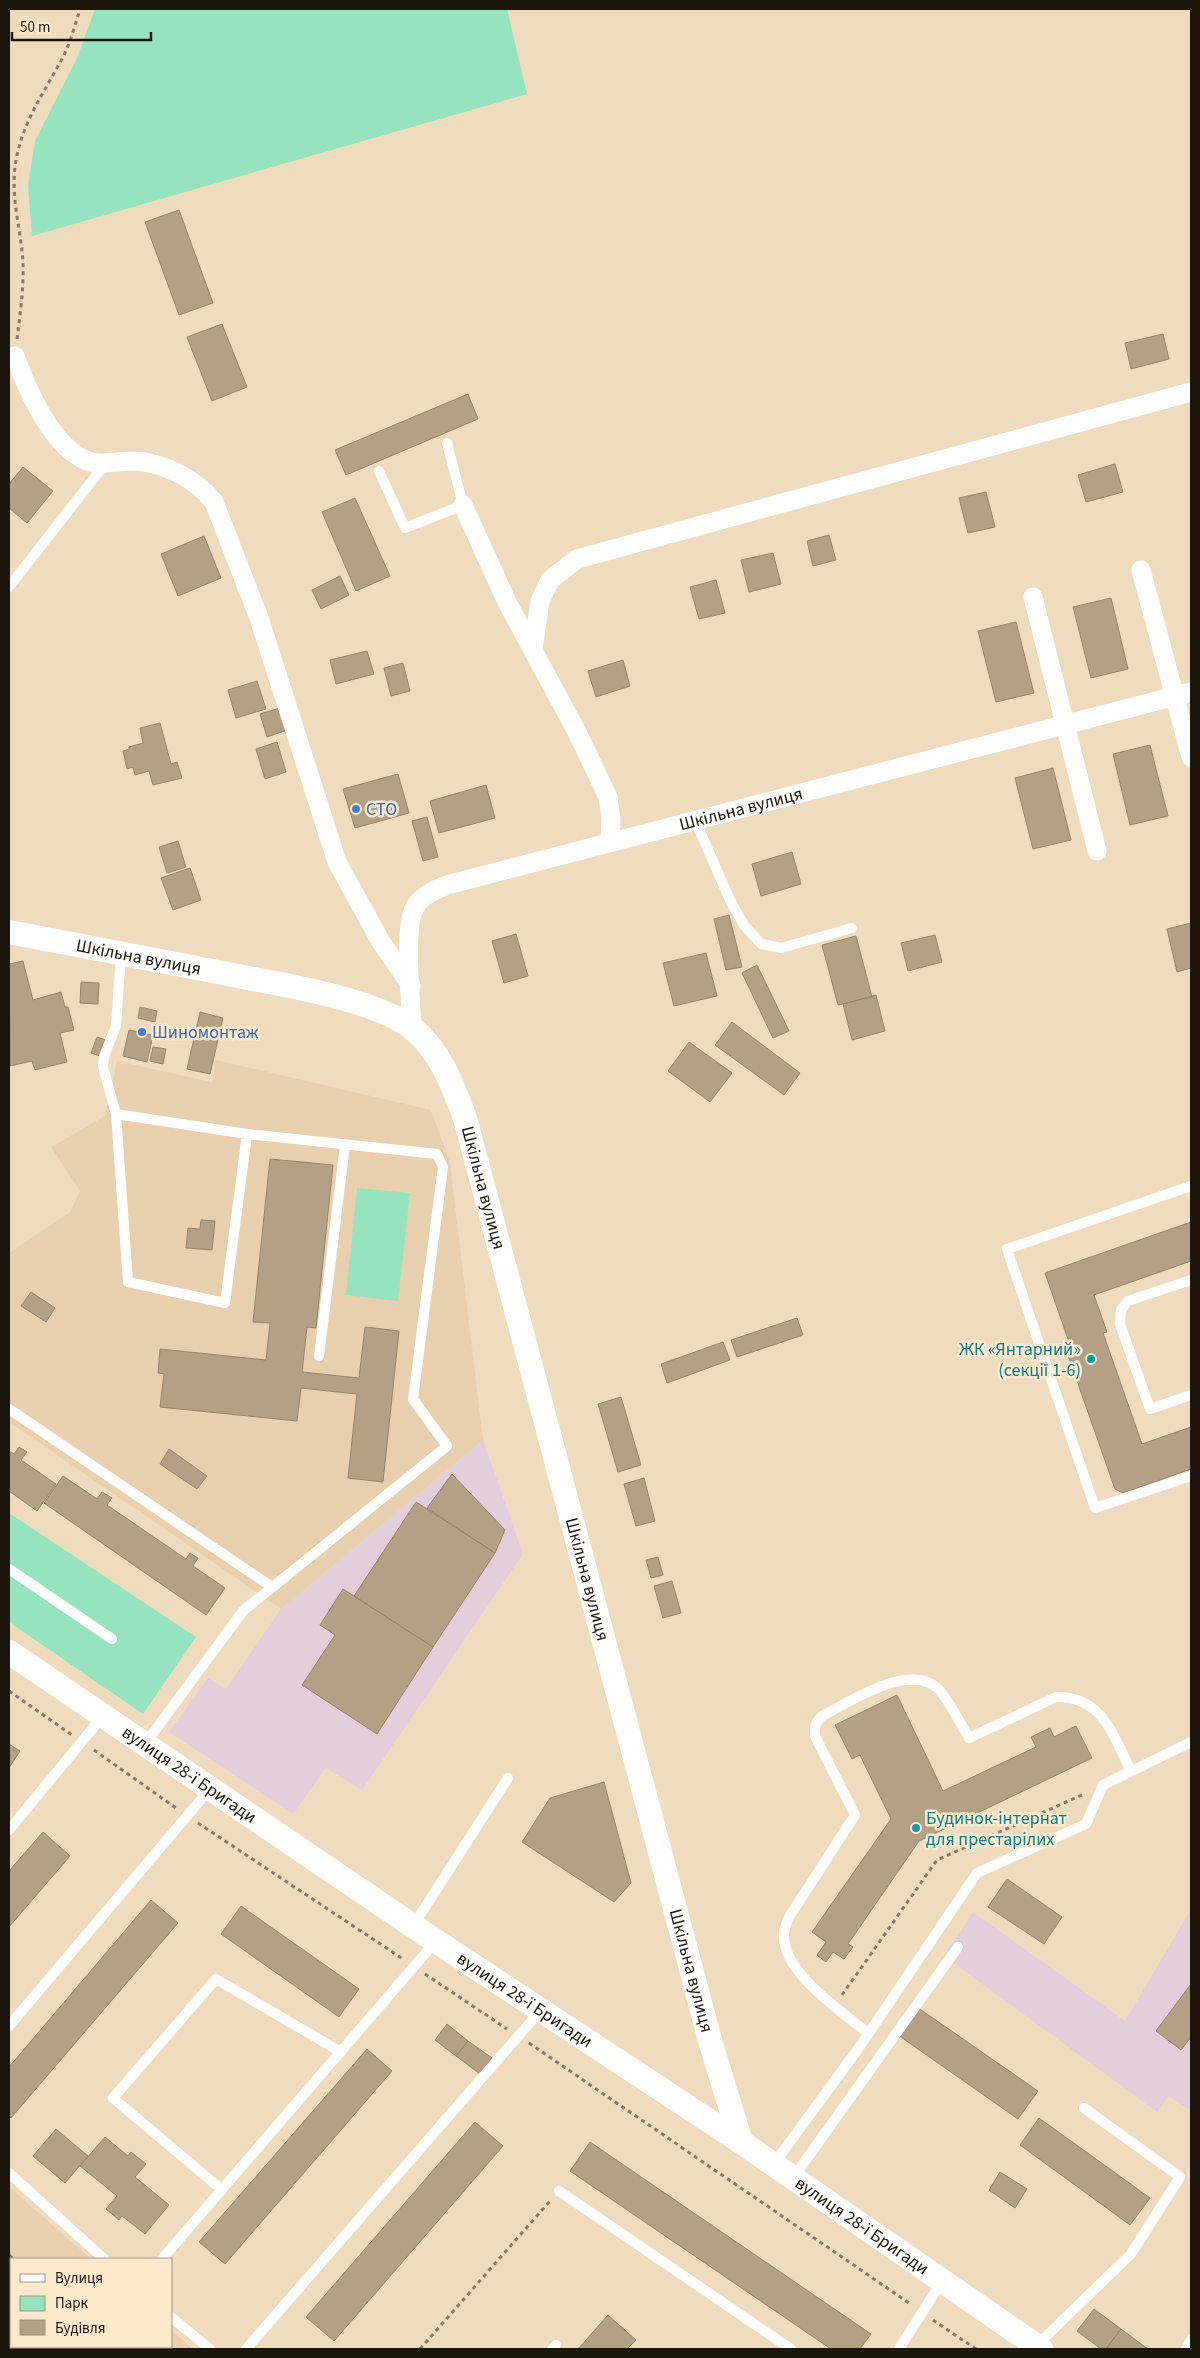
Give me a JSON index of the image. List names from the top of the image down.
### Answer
{
  "streets": {
    "street": ["Шкільна вулиця", "вулиця 28-ї Бригади"]
  },
  "crossings": [
    ["Шкільна вулиця", "вулиця 28-ї Бригади"]
  ],
  "places": [
    "СТО",
    "Шиномонтаж",
    "ЖК «Янтарний» (секції 1-6)",
    "Будинок-інтернат для престарілих"
  ],
  "legend": ["Вулиця", "Парк", "Будівля"],
  "scale_bar": "50 m"
}
